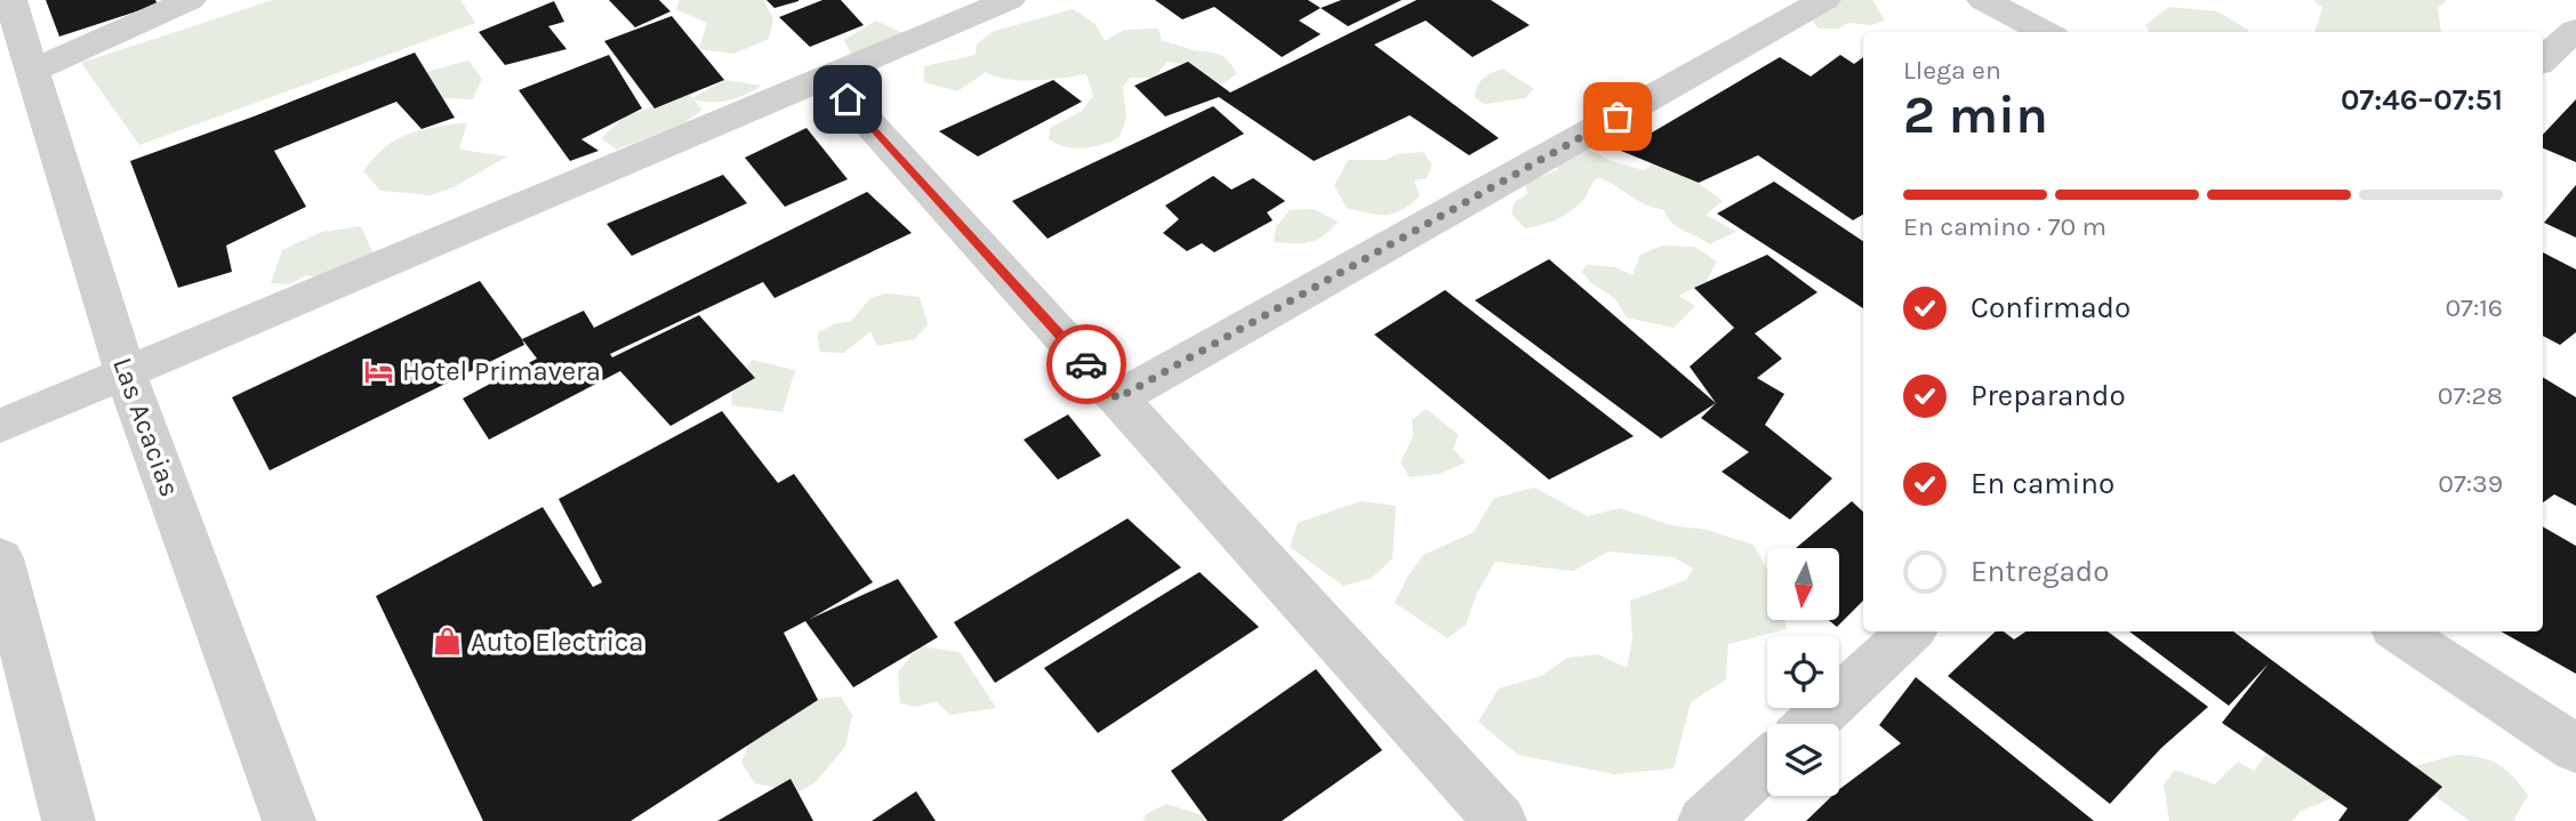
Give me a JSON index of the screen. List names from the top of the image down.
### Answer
{
  "streets": {
    "street": ["Las Acacias"]
  },
  "places": {
    "hotel": ["Hotel Primavera"],
    "shop": ["Auto Electrica"]
  },
  "north": "bottom",
  "page": {
    "heading": ["2 min", "Llega en", "07:46–07:51"],
    "bar": "En camino · 70 m",
    "list": [
      ["Confirmado", "07:16"],
      ["Preparando", "07:28"],
      ["En camino", "07:39"],
      "Entregado"
    ]
  }
}
